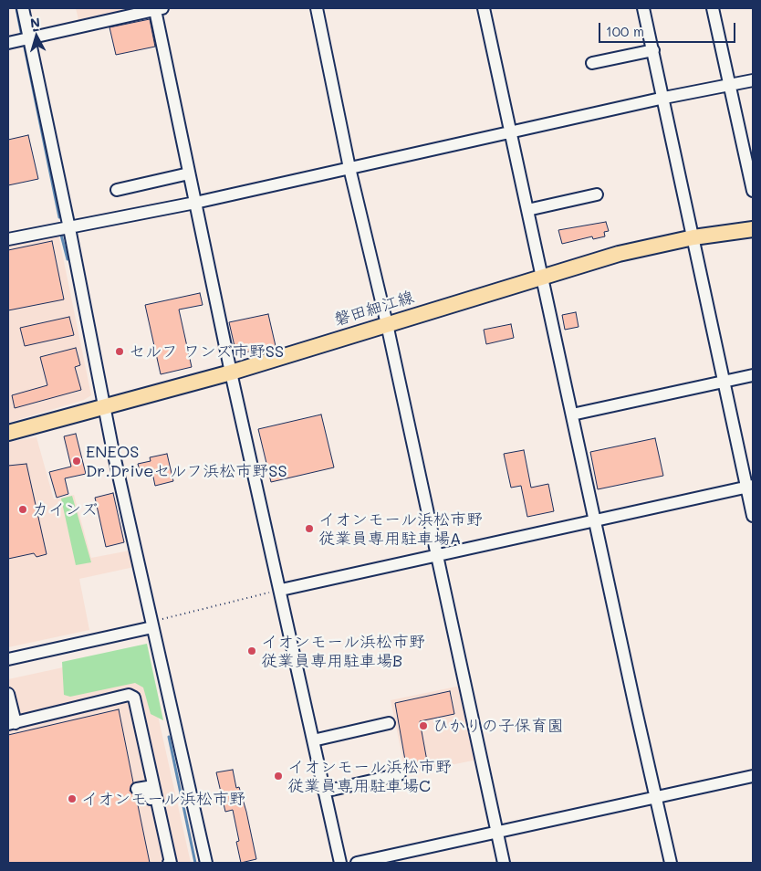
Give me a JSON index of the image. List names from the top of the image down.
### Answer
{
  "streets": {
    "main road": ["磐田細江線"]
  },
  "places": [
    "セルフ ワンズ市野SS",
    "ENEOS Dr.Driveセルフ浜松市野SS",
    "カインズ",
    "イオンモール浜松市野 従業員専用駐車場A",
    "イオンモール浜松市野 従業員専用駐車場B",
    "ひかりの子保育園",
    "イオンモール浜松市野 従業員専用駐車場C",
    "イオンモール浜松市野"
  ],
  "scale_bar": "100 m",
  "north": "top"
}
